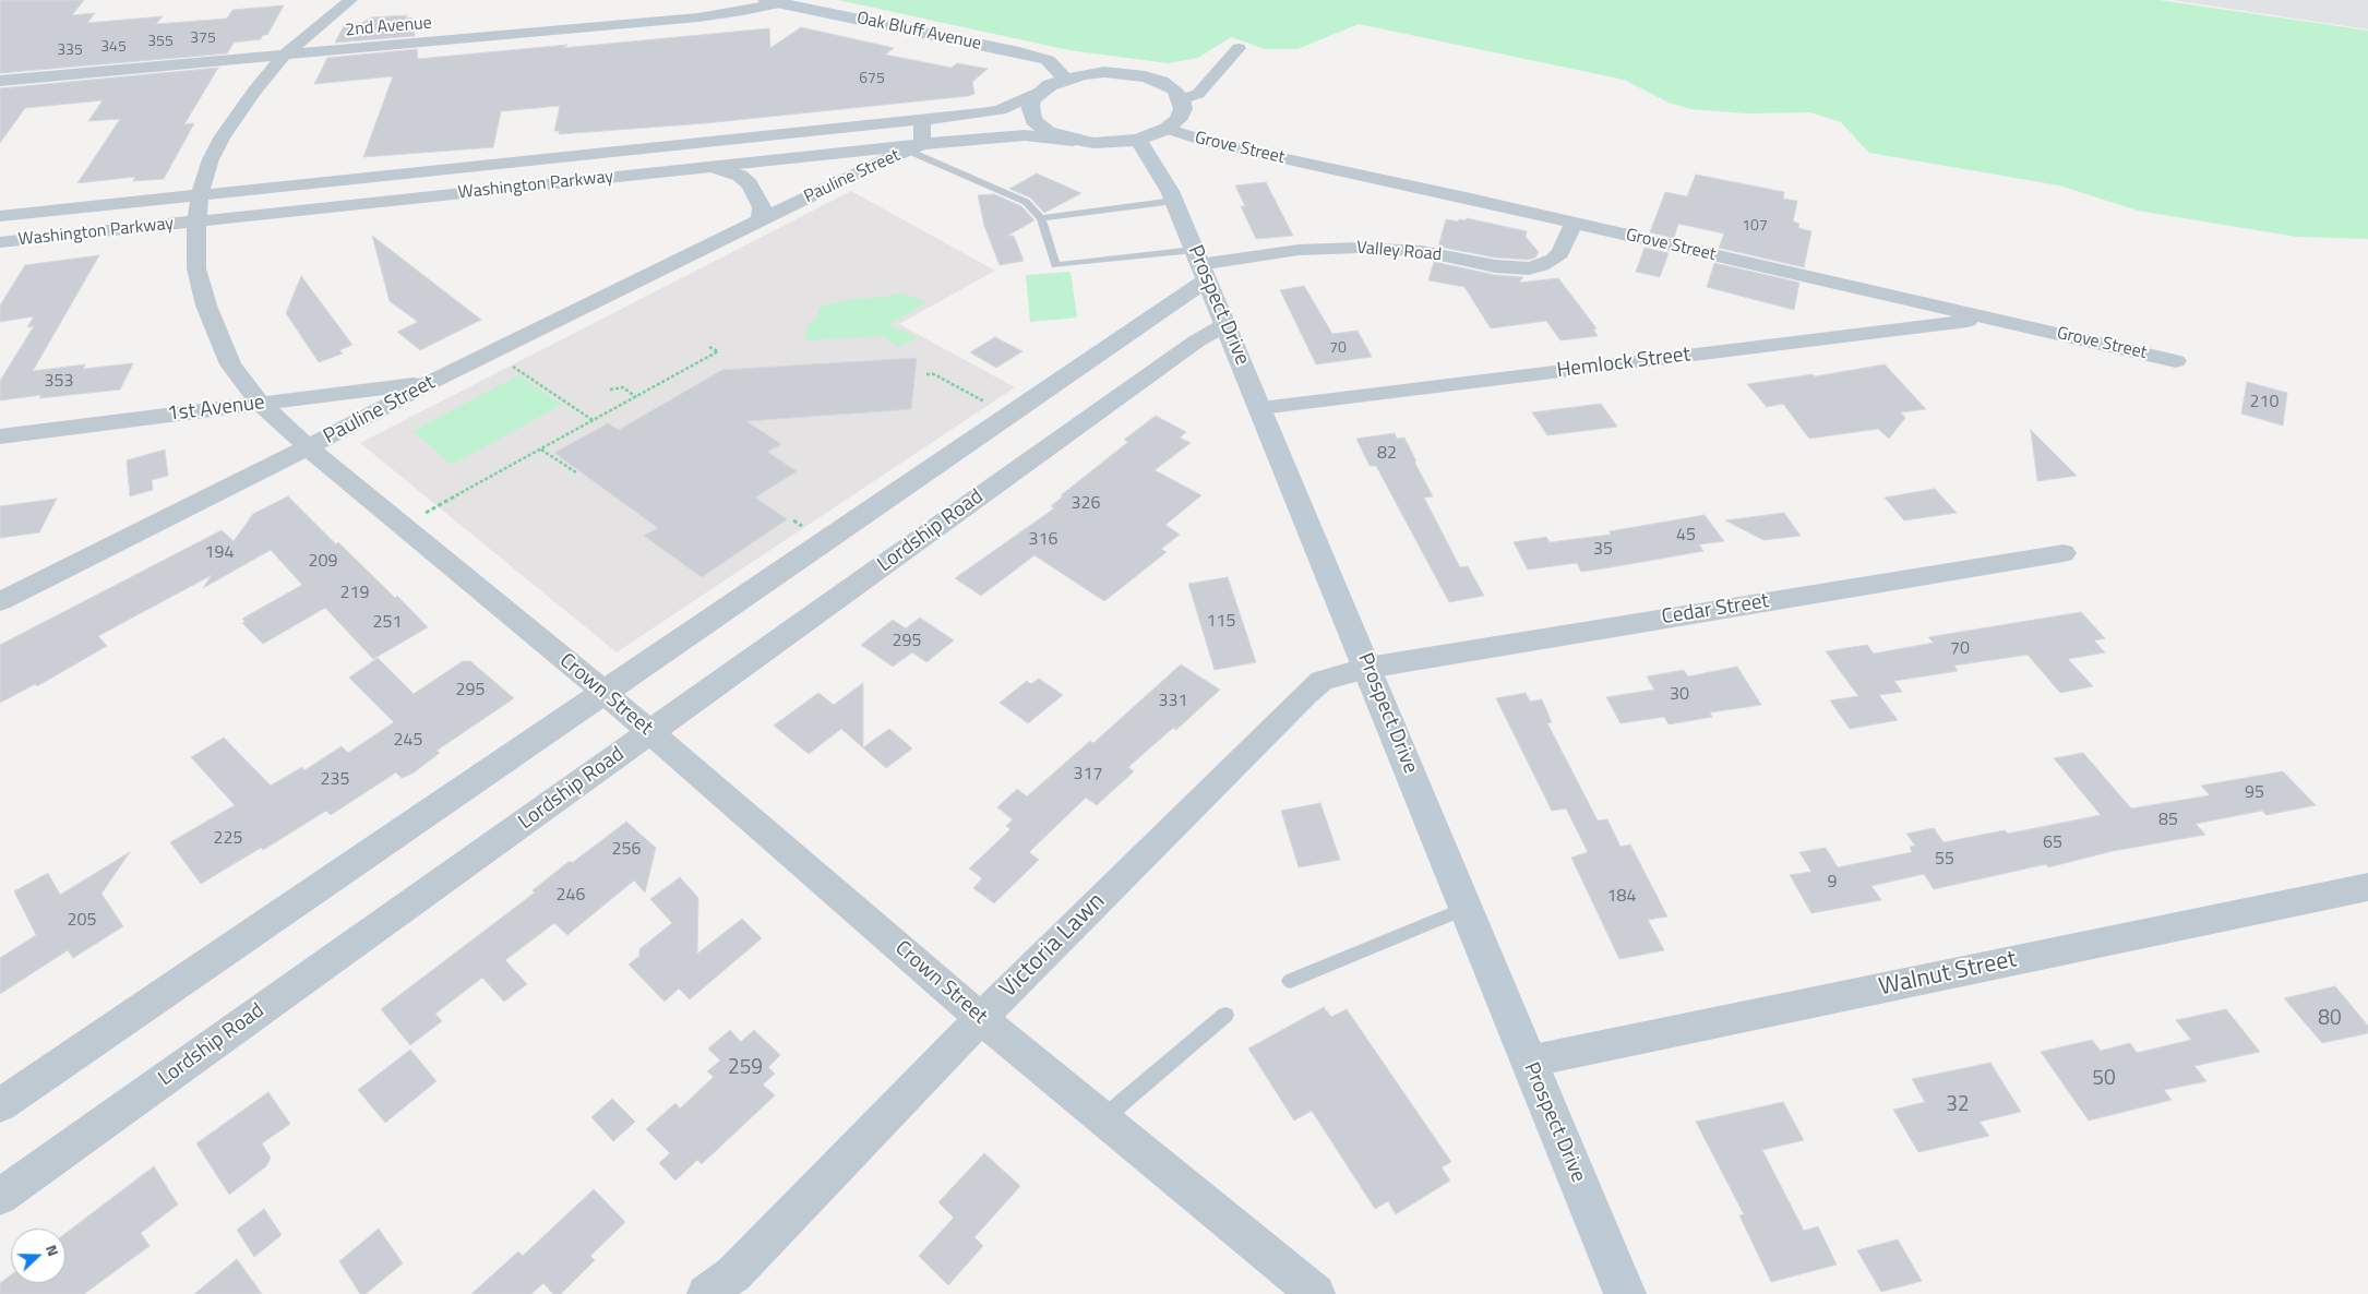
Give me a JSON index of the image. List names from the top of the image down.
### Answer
{
  "streets": {
    "main road": ["Oak Bluff Avenue", "Prospect Drive"],
    "street": [
      "2nd Avenue",
      "Grove Street",
      "Pauline Street",
      "Washington Parkway",
      "Valley Road",
      "Hemlock Street",
      "1st Avenue",
      "Lordship Road",
      "Cedar Street",
      "Crown Street",
      "Victoria Lawn",
      "Walnut Street"
    ]
  },
  "crossings": [
    ["2nd Avenue", "Oak Bluff Avenue"],
    ["2nd Avenue", "Crown Street"],
    ["Grove Street", "Valley Road"],
    ["Grove Street", "Hemlock Street"],
    ["Pauline Street", "Washington Parkway"],
    ["Pauline Street", "1st Avenue"],
    ["Pauline Street", "Crown Street"],
    ["Washington Parkway", "Crown Street"],
    ["Valley Road", "Prospect Drive"],
    ["Prospect Drive", "Hemlock Street"],
    ["Prospect Drive", "Lordship Road"],
    ["Prospect Drive", "Cedar Street"],
    ["Prospect Drive", "Victoria Lawn"],
    ["Prospect Drive", "Walnut Street"],
    ["1st Avenue", "Crown Street"],
    ["Lordship Road", "Crown Street"],
    ["Cedar Street", "Victoria Lawn"],
    ["Crown Street", "Victoria Lawn"]
  ],
  "house_numbers": [
    "375",
    "355",
    "345",
    "335",
    "675",
    "107",
    "70",
    "353",
    "210",
    "82",
    "326",
    "45",
    "316",
    "35",
    "194",
    "209",
    "219",
    "115",
    "251",
    "295",
    "70",
    "295",
    "30",
    "331",
    "245",
    "317",
    "235",
    "95",
    "85",
    "225",
    "65",
    "256",
    "55",
    "9",
    "246",
    "184",
    "205",
    "80",
    "259",
    "50",
    "32"
  ],
  "north": "right"
}
